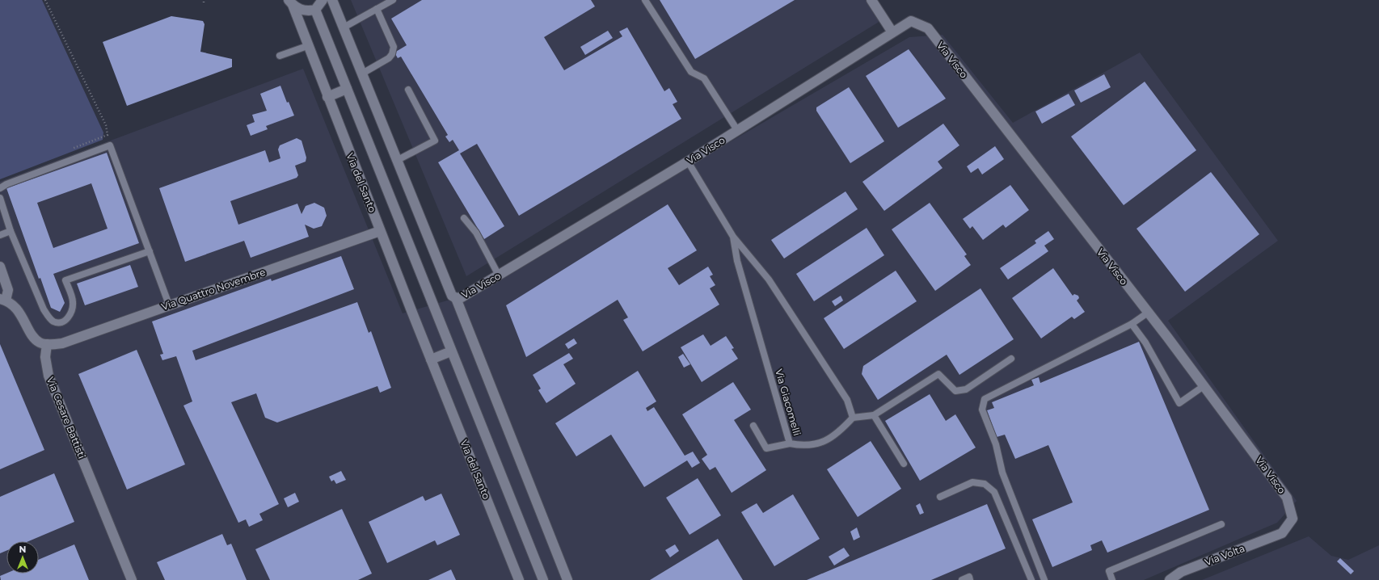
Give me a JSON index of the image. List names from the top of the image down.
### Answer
{
  "streets": {
    "street": [
      "Via Visco",
      "Via del Santo",
      "Via Quattro Novembre",
      "Via Cesare Battisti",
      "Via Volta"
    ],
    "lane": ["Via Giacomelli"]
  },
  "crossings": [
    ["Via Visco", "Via Giacomelli"],
    ["Via Visco", "Via Volta"],
    ["Via del Santo", "Via Quattro Novembre"],
    ["Via Quattro Novembre", "Via Cesare Battisti"]
  ],
  "north": "top"
}
